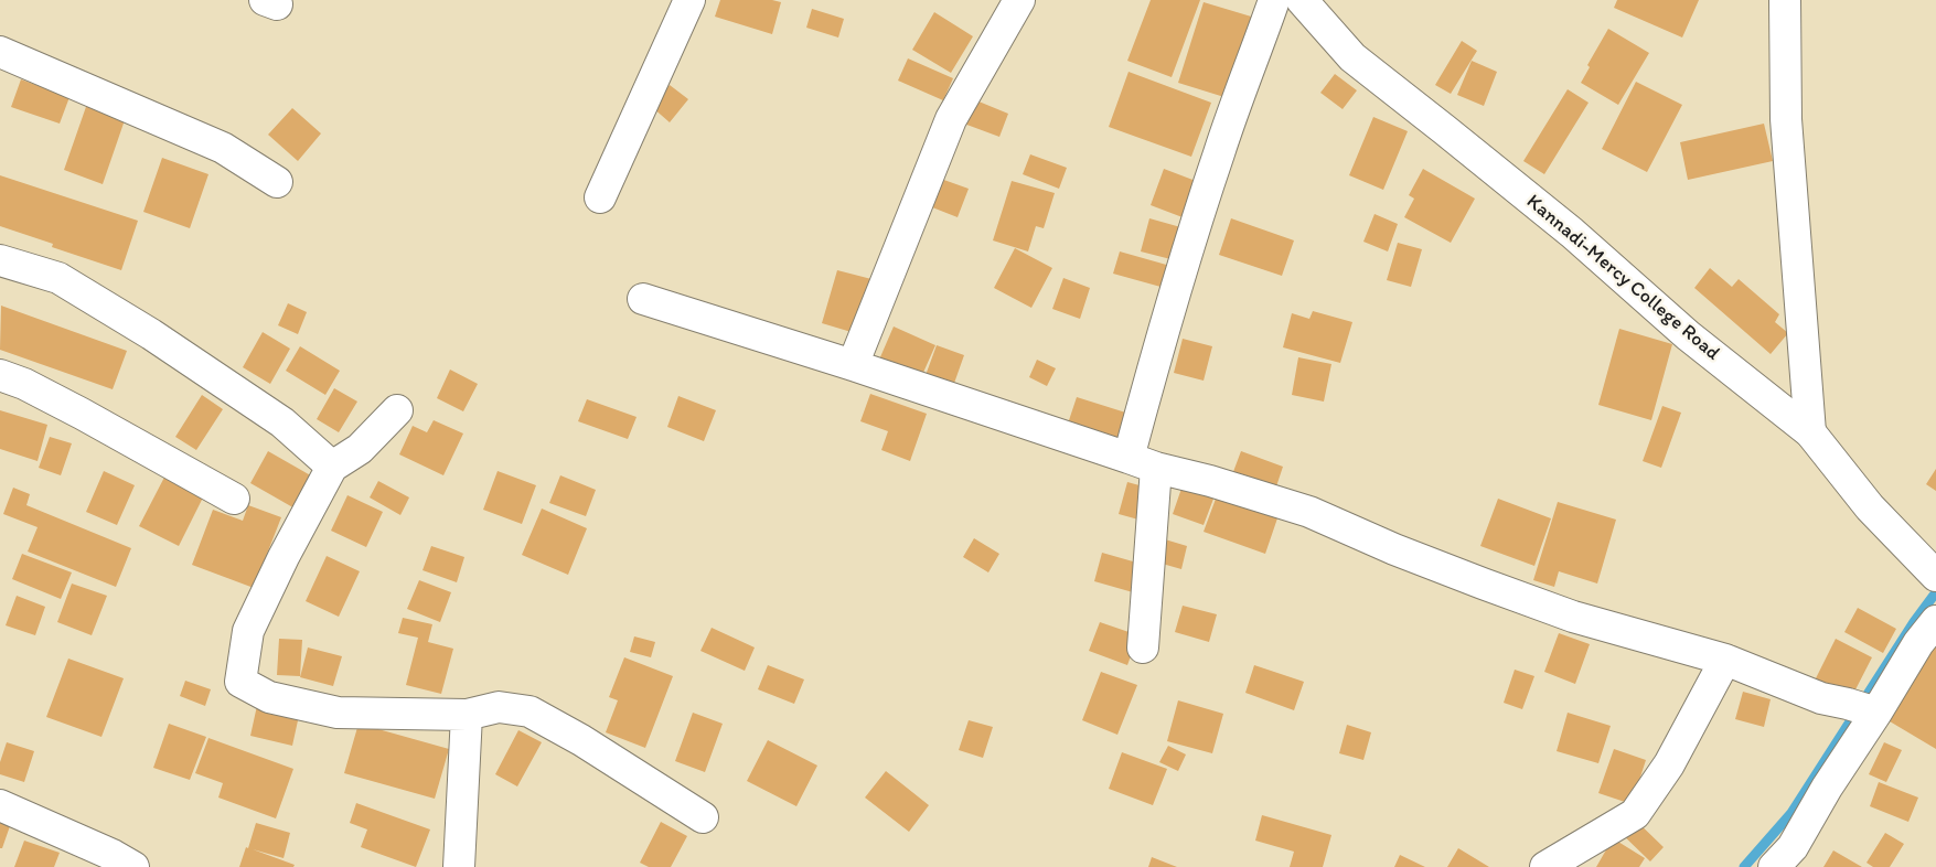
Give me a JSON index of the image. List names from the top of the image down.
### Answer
{
  "streets": {
    "street": ["Kannadi-Mercy College Road"]
  }
}
